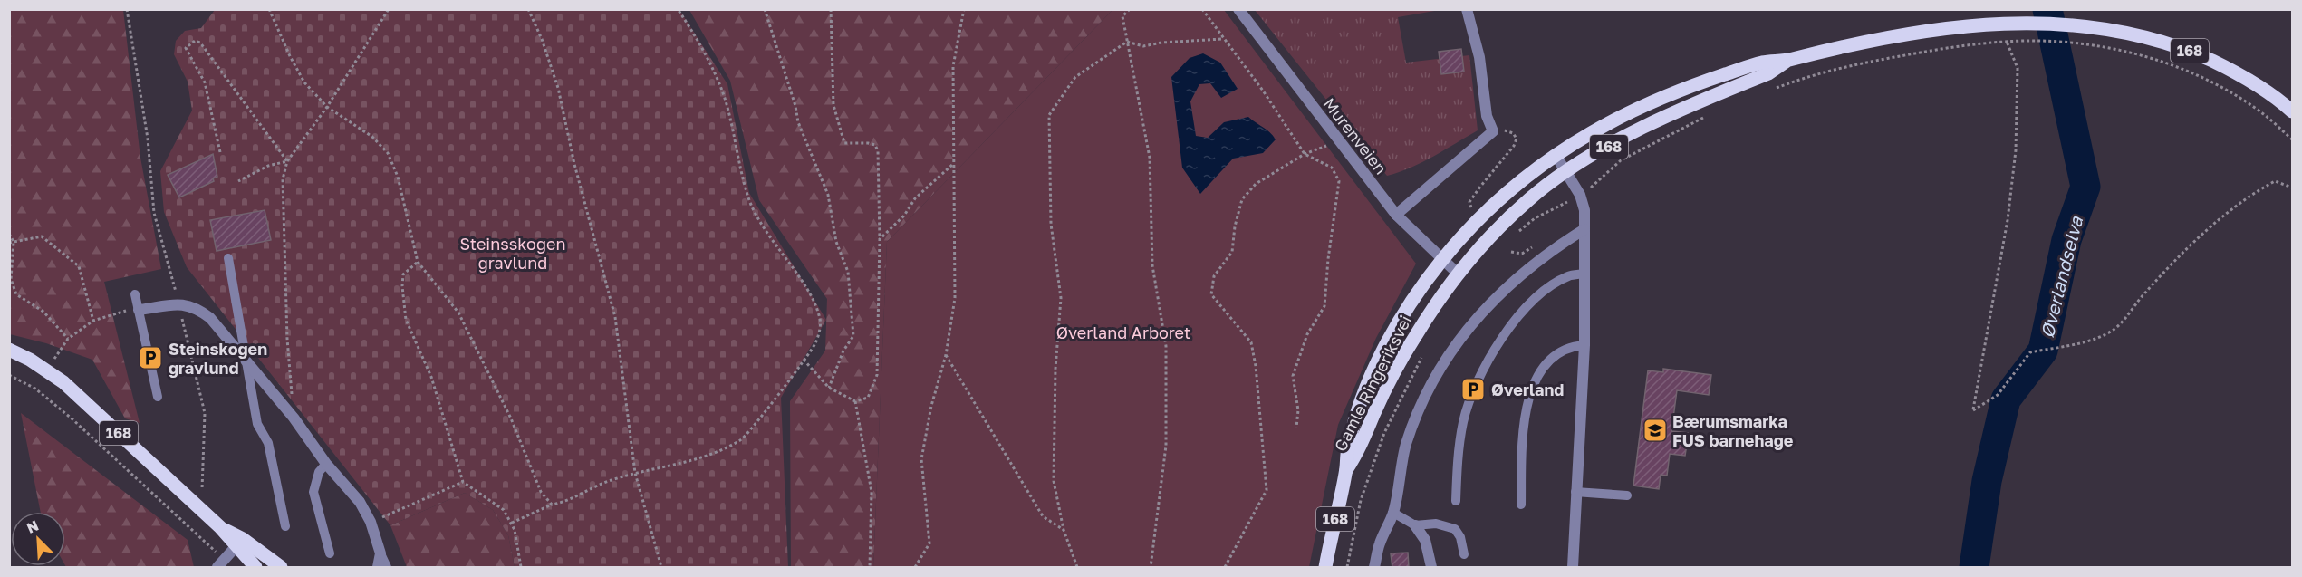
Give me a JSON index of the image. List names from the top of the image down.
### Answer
{
  "streets": {
    "main road": ["168", "Gamle Ringeriksvei"],
    "street": ["Murenveien"]
  },
  "crossings": [
    ["Murenveien", "Gamle Ringeriksvei"]
  ],
  "water": ["Øverlandselva"],
  "parks": ["Steinsskogen gravlund", "Øverland Arboret"],
  "places": {
    "parking": ["Steinskogen gravlund", "Øverland"],
    "school or university": ["Bærumsmarka FUS barnehage"]
  },
  "north": "top left"
}
